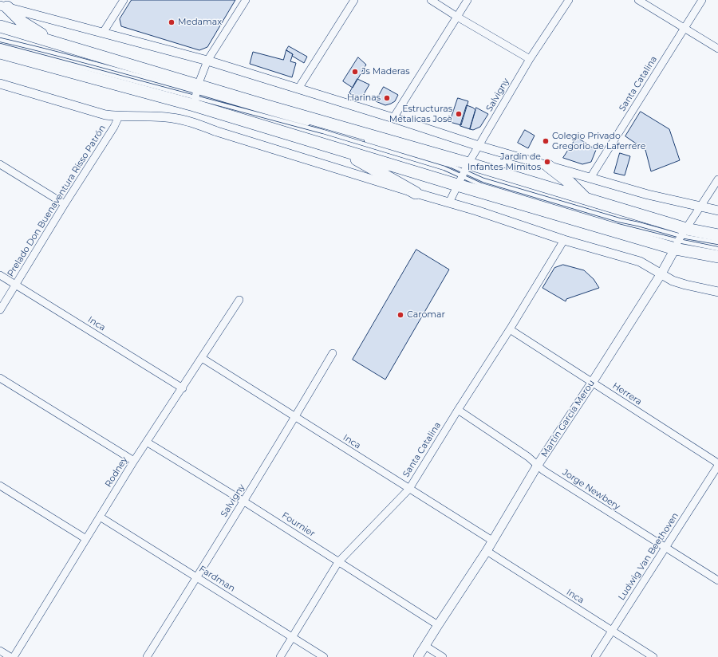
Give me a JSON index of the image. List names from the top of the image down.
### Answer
{
  "streets": {
    "street": [
      "Santa Catalina",
      "Salvigny",
      "Prelado Don Buenaventura Risso Patrón",
      "Inca",
      "Herrera",
      "Martín García Merou",
      "Rodney",
      "Jorge Newbery",
      "Fournier",
      "Ludwig Van Beethoven",
      "Fardman"
    ]
  },
  "crossings": [
    ["Santa Catalina", "Inca"],
    ["Santa Catalina", "Herrera"],
    ["Santa Catalina", "Jorge Newbery"],
    ["Santa Catalina", "Fournier"],
    ["Santa Catalina", "Fardman"],
    ["Salvigny", "Inca"],
    ["Salvigny", "Fournier"],
    ["Salvigny", "Fardman"],
    ["Prelado Don Buenaventura Risso Patrón", "Inca"],
    ["Inca", "Martín García Merou"],
    ["Inca", "Rodney"],
    ["Inca", "Ludwig Van Beethoven"],
    ["Herrera", "Martín García Merou"],
    ["Herrera", "Ludwig Van Beethoven"],
    ["Martín García Merou", "Jorge Newbery"],
    ["Martín García Merou", "Fournier"],
    ["Rodney", "Fournier"],
    ["Rodney", "Fardman"],
    ["Jorge Newbery", "Ludwig Van Beethoven"]
  ],
  "places": [
    "Medamax",
    "Js Maderas",
    "Harinas",
    "Estructuras Metalicas Josè",
    "Colegio Privado Gregorio de Laferrere",
    "Jardín de Infantes Mimitos",
    "Caromar"
  ]
}
